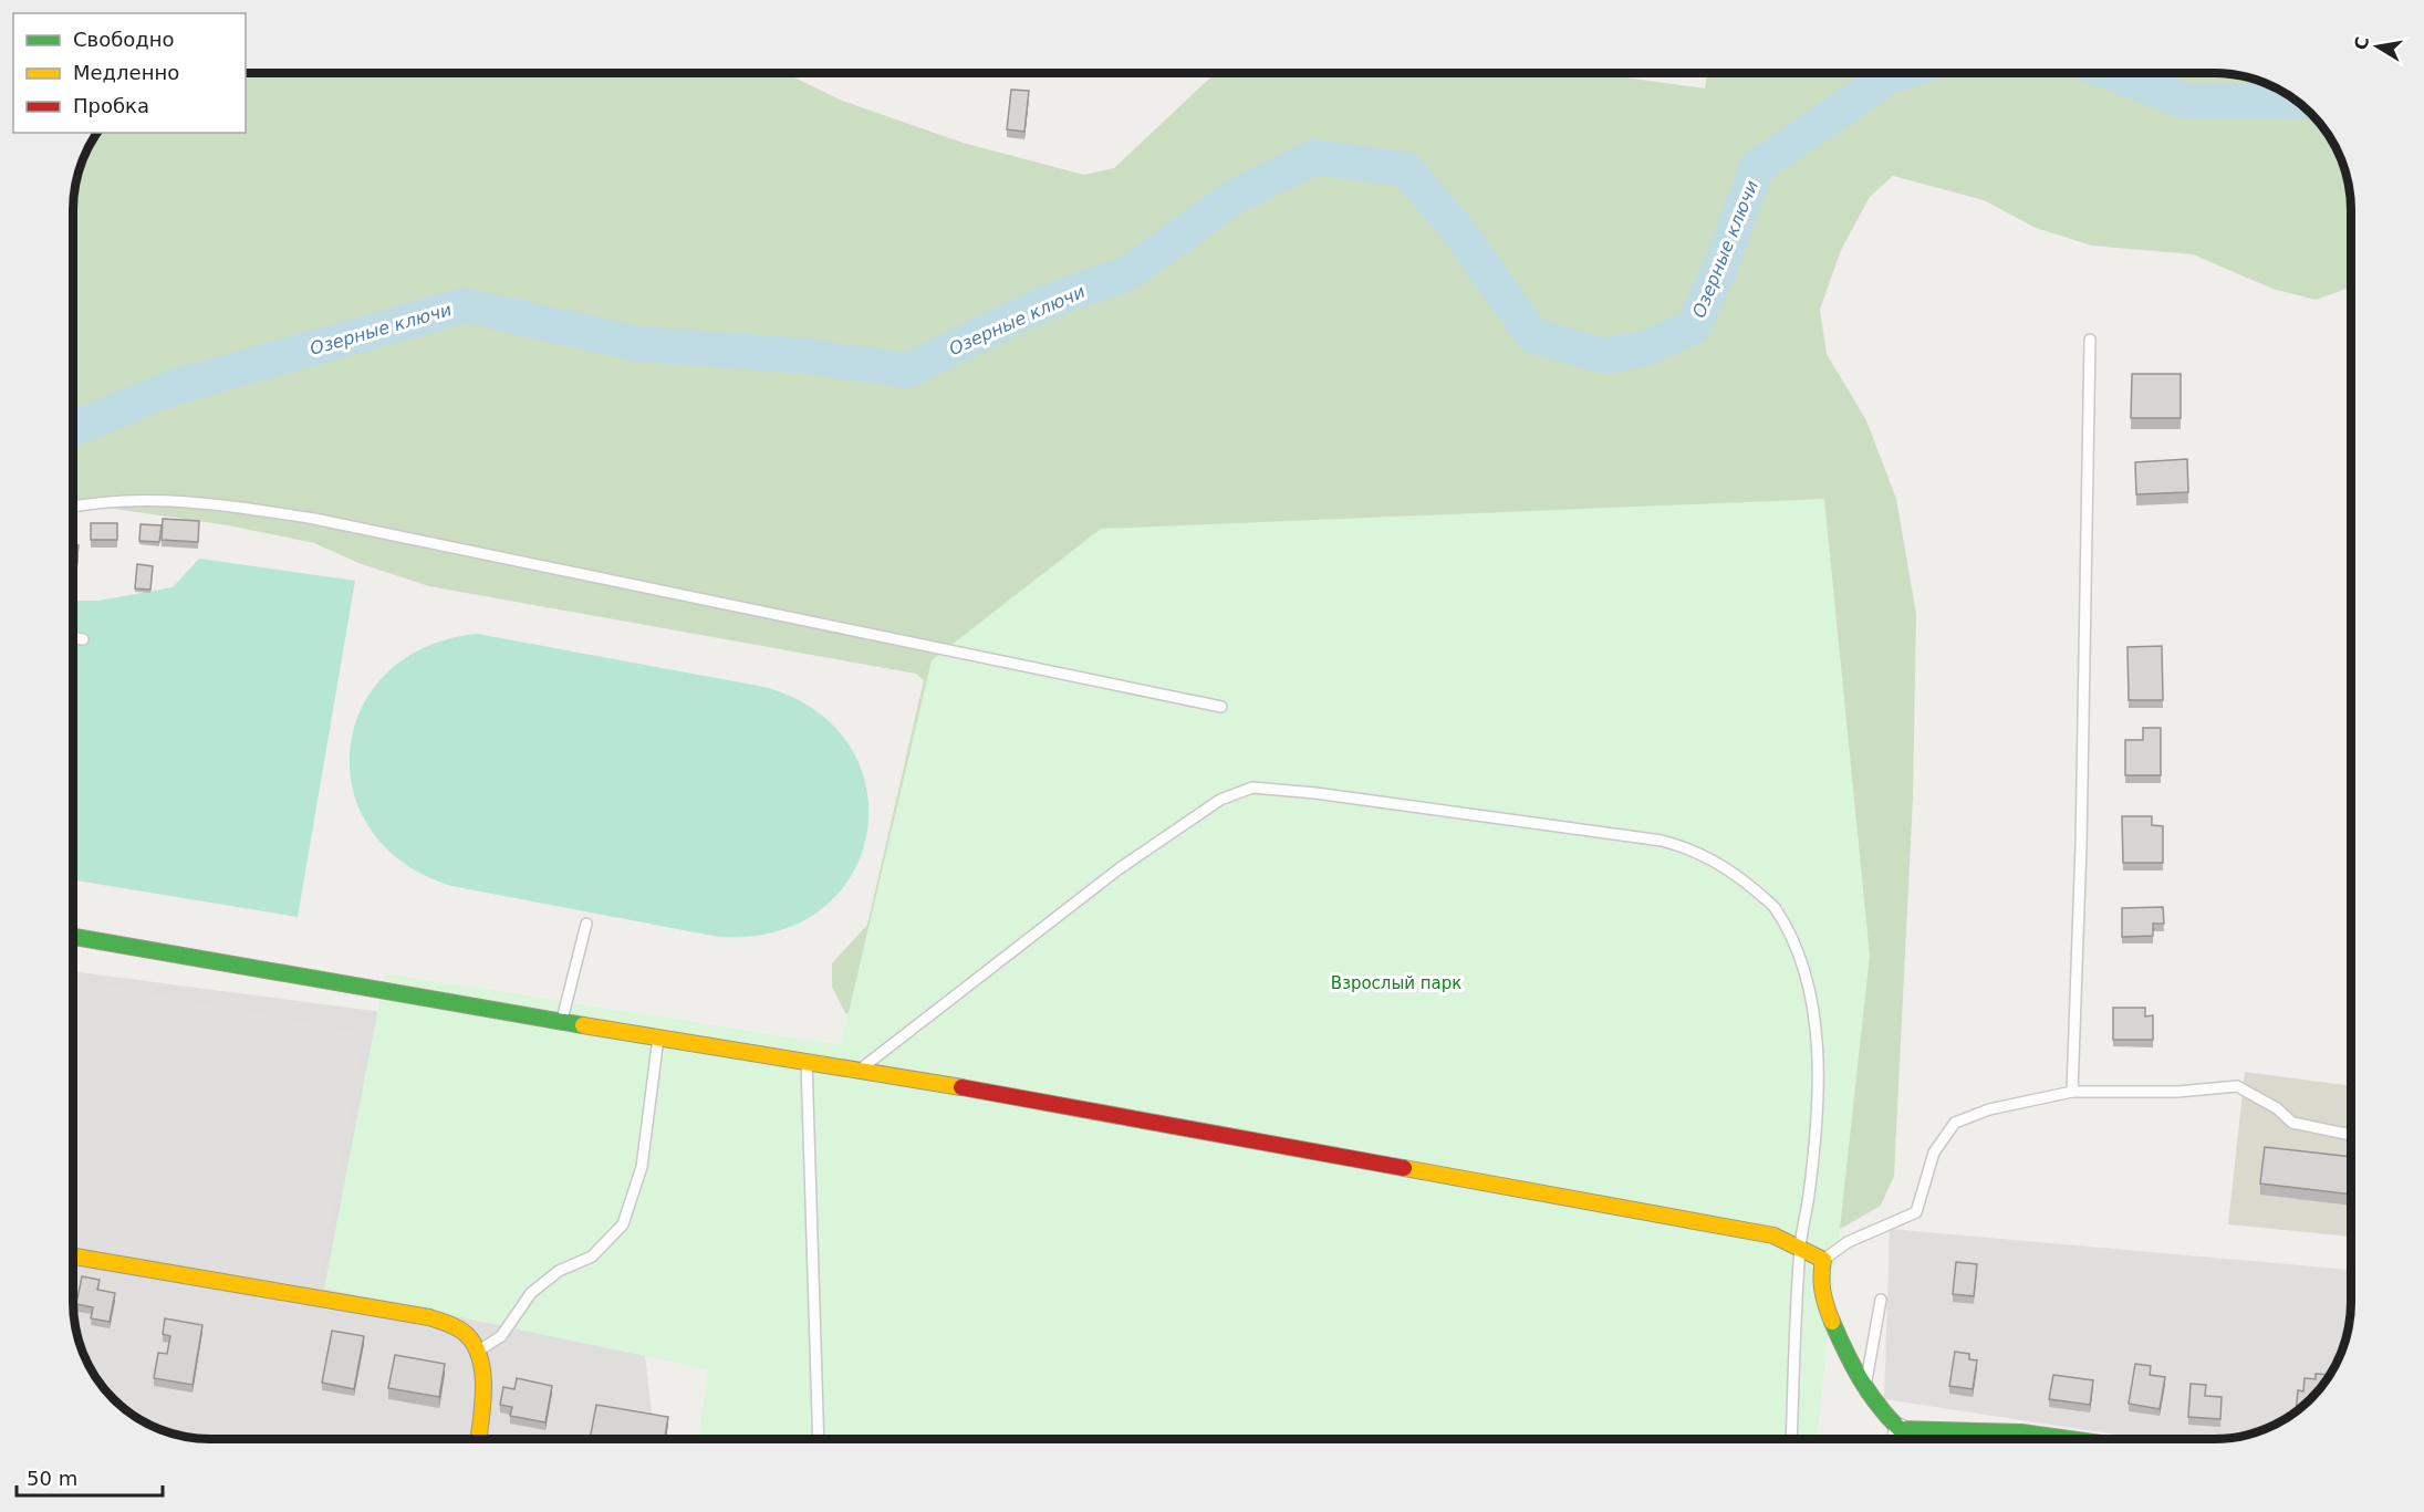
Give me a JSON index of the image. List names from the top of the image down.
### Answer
{
  "water": ["Озерные ключи"],
  "parks": ["Взрослый парк"],
  "legend": ["Свободно", "Медленно", "Пробка"],
  "scale_bar": "50 m",
  "north": "left"
}
